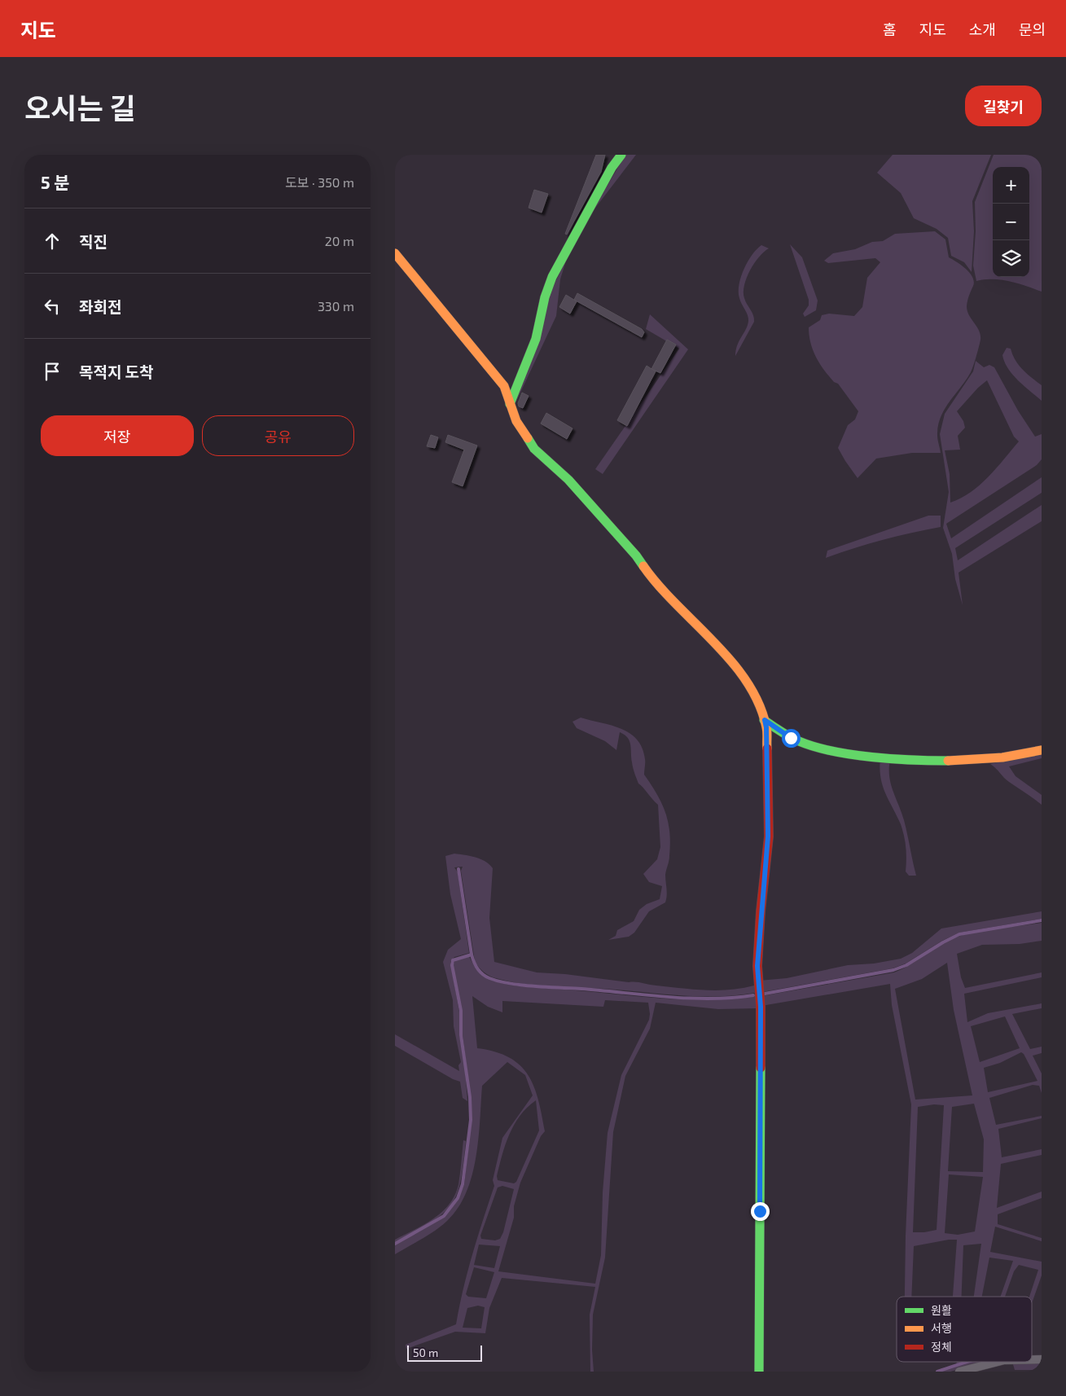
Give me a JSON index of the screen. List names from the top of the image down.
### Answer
{
  "legend": ["원활", "서행", "정체"],
  "scale_bar": "50 m",
  "page": {
    "header": "지도",
    "nav": [
      "홈",
      "지도",
      "소개",
      "문의"
    ],
    "title": "오시는 길",
    "buttons": [
      "길찾기",
      ["저장", "공유"]
    ],
    "heading": ["5 분", "도보 · 350 m"],
    "map_buttons": ["+", "−"],
    "list": [
      ["직진", "20 m"],
      ["좌회전", "330 m"],
      "목적지 도착"
    ],
    "scale": "50 m"
  }
}
